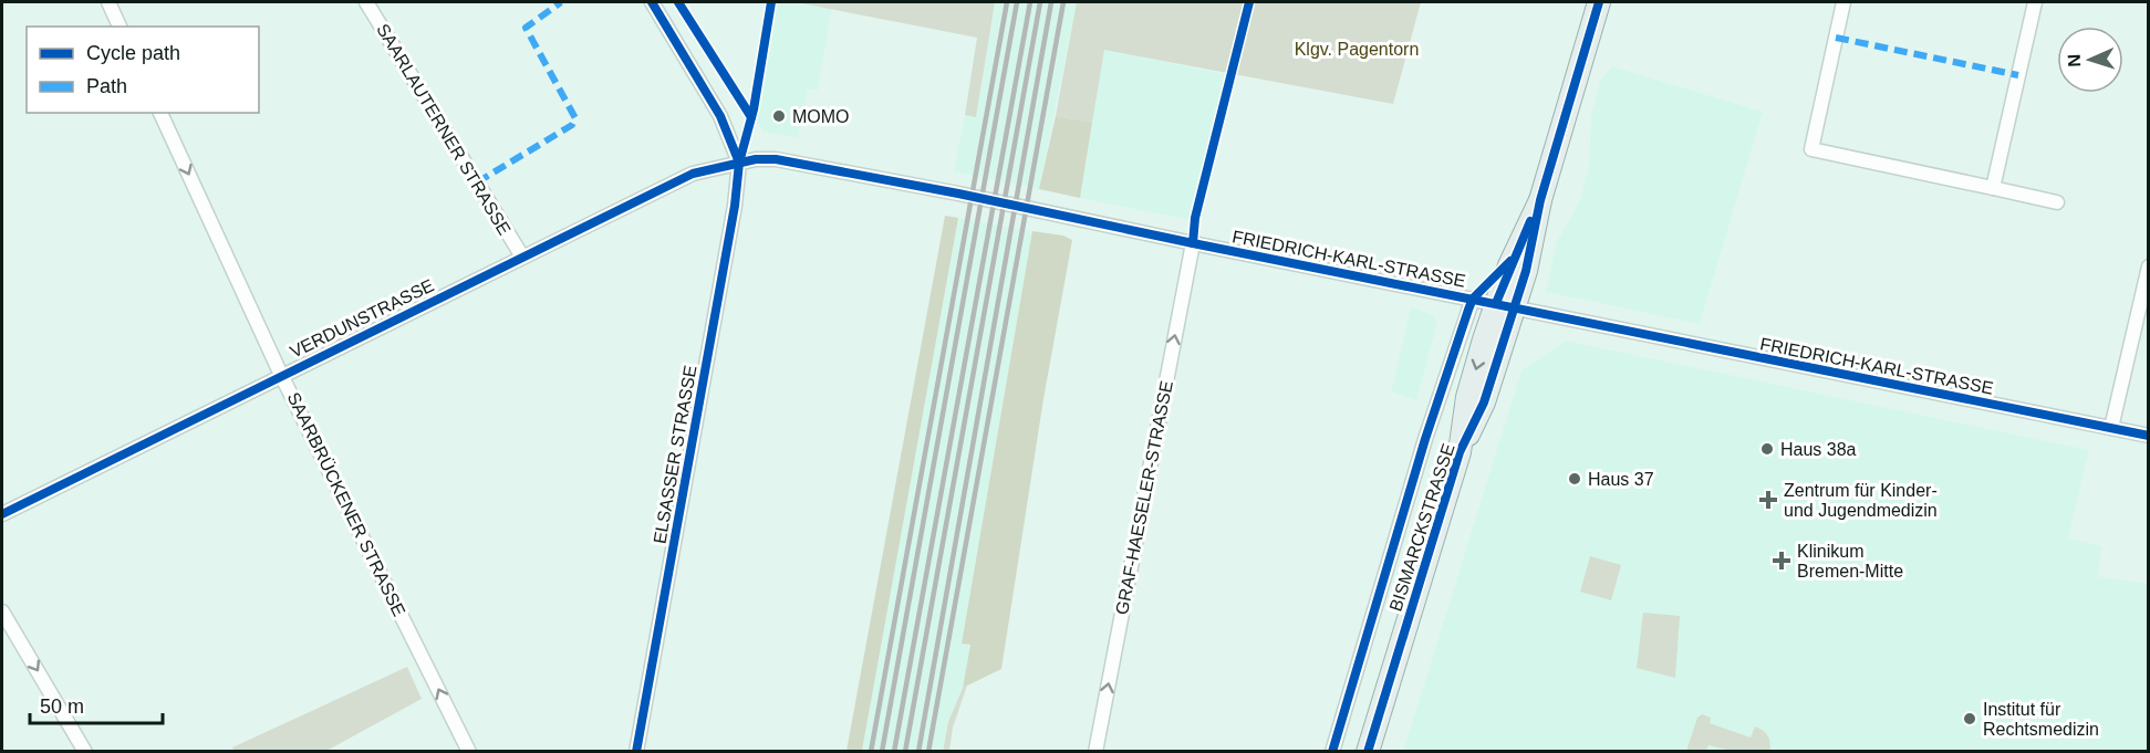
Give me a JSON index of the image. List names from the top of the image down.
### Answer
{
  "streets": {
    "main road": ["BISMARCKSTRASSE"],
    "street": [
      "SAARLAUTERNER STRASSE",
      "FRIEDRICH-KARL-STRASSE",
      "VERDUNSTRASSE",
      "ELSASSER STRASSE",
      "GRAF-HAESELER-STRASSE",
      "SAARBRÜCKENER STRASSE"
    ]
  },
  "crossings": [
    ["SAARLAUTERNER STRASSE", "VERDUNSTRASSE"],
    ["FRIEDRICH-KARL-STRASSE", "VERDUNSTRASSE"],
    ["FRIEDRICH-KARL-STRASSE", "ELSASSER STRASSE"],
    ["FRIEDRICH-KARL-STRASSE", "GRAF-HAESELER-STRASSE"],
    ["FRIEDRICH-KARL-STRASSE", "BISMARCKSTRASSE"],
    ["VERDUNSTRASSE", "ELSASSER STRASSE"],
    ["VERDUNSTRASSE", "SAARBRÜCKENER STRASSE"]
  ],
  "one_way": ["GRAF-HAESELER-STRASSE"],
  "parks": ["Klgv. Pagentorn"],
  "places": {
    "other": [
      "MOMO",
      "Haus 38a",
      "Haus 37",
      "Institut für Rechtsmedizin"
    ],
    "health": ["Zentrum für Kinder- und Jugendmedizin", "Klinikum Bremen-Mitte"]
  },
  "legend": ["Cycle path", "Path"],
  "scale_bar": "50 m",
  "north": "left"
}
